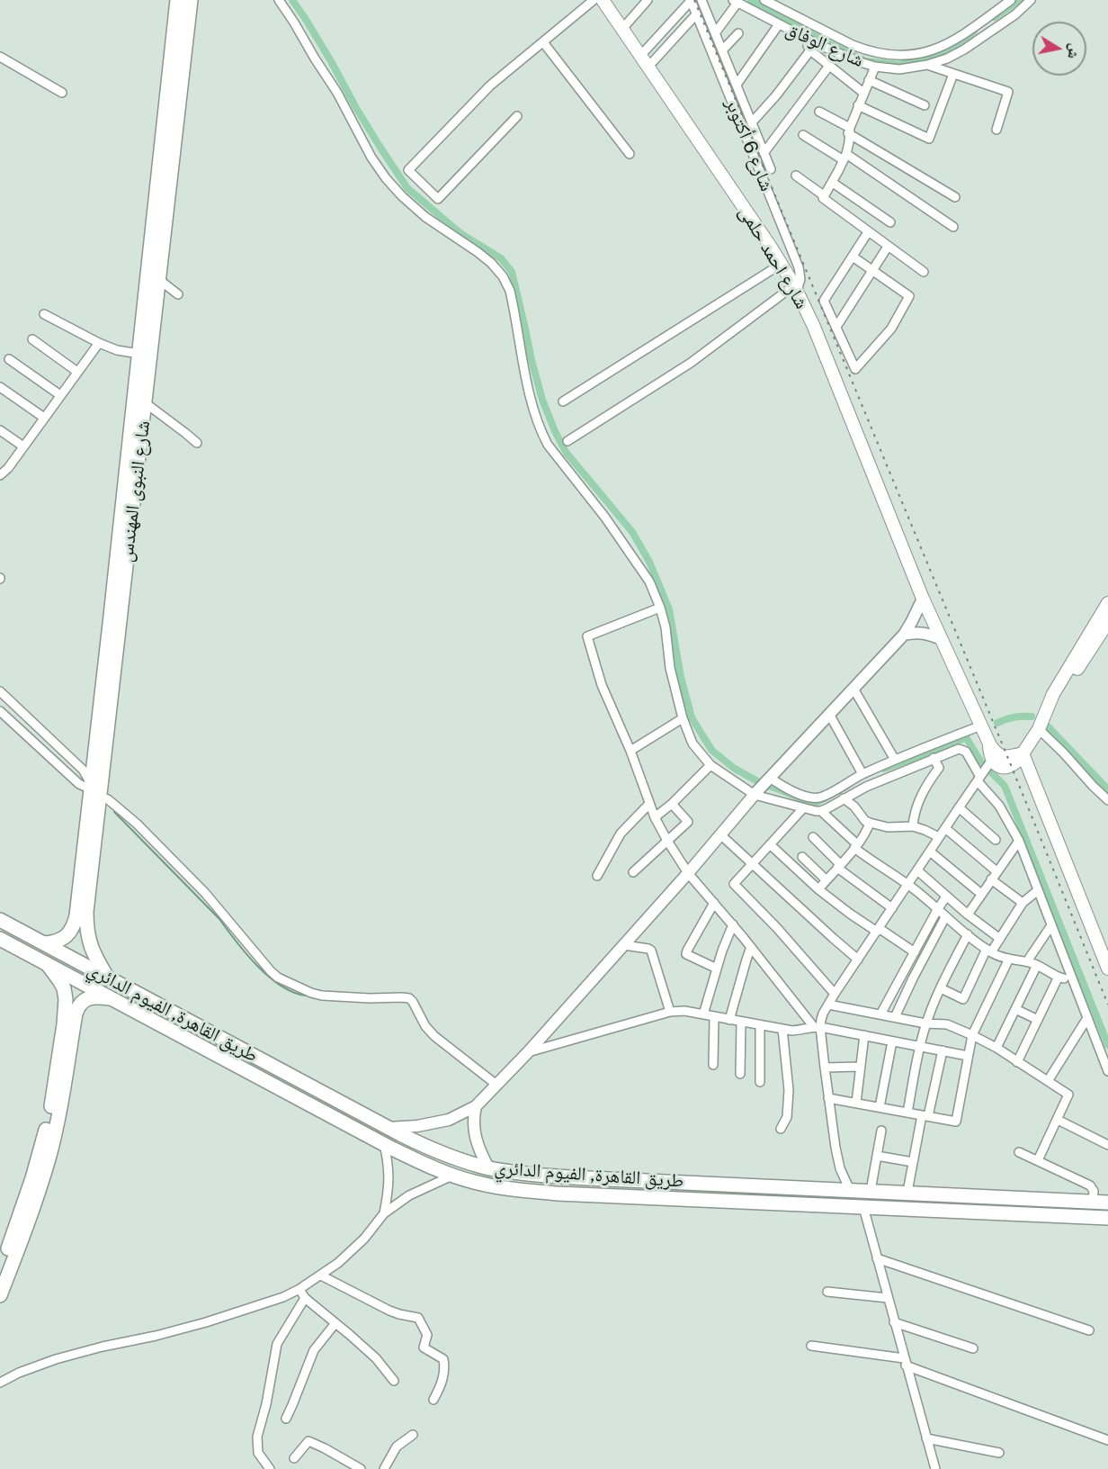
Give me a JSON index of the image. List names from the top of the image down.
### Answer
{
  "streets": {
    "main road": ["شارع احمد حلمى", "شارع النبوى المهندس", "طريق القاهرة, الفيوم الدائري"],
    "street": ["شارع الوفاق", "شارع 6 أكتوبر"]
  },
  "crossings": [
    ["شارع 6 أكتوبر", "شارع احمد حلمى"],
    ["شارع النبوى المهندس", "طريق القاهرة, الفيوم الدائري"]
  ],
  "north": "right"
}
